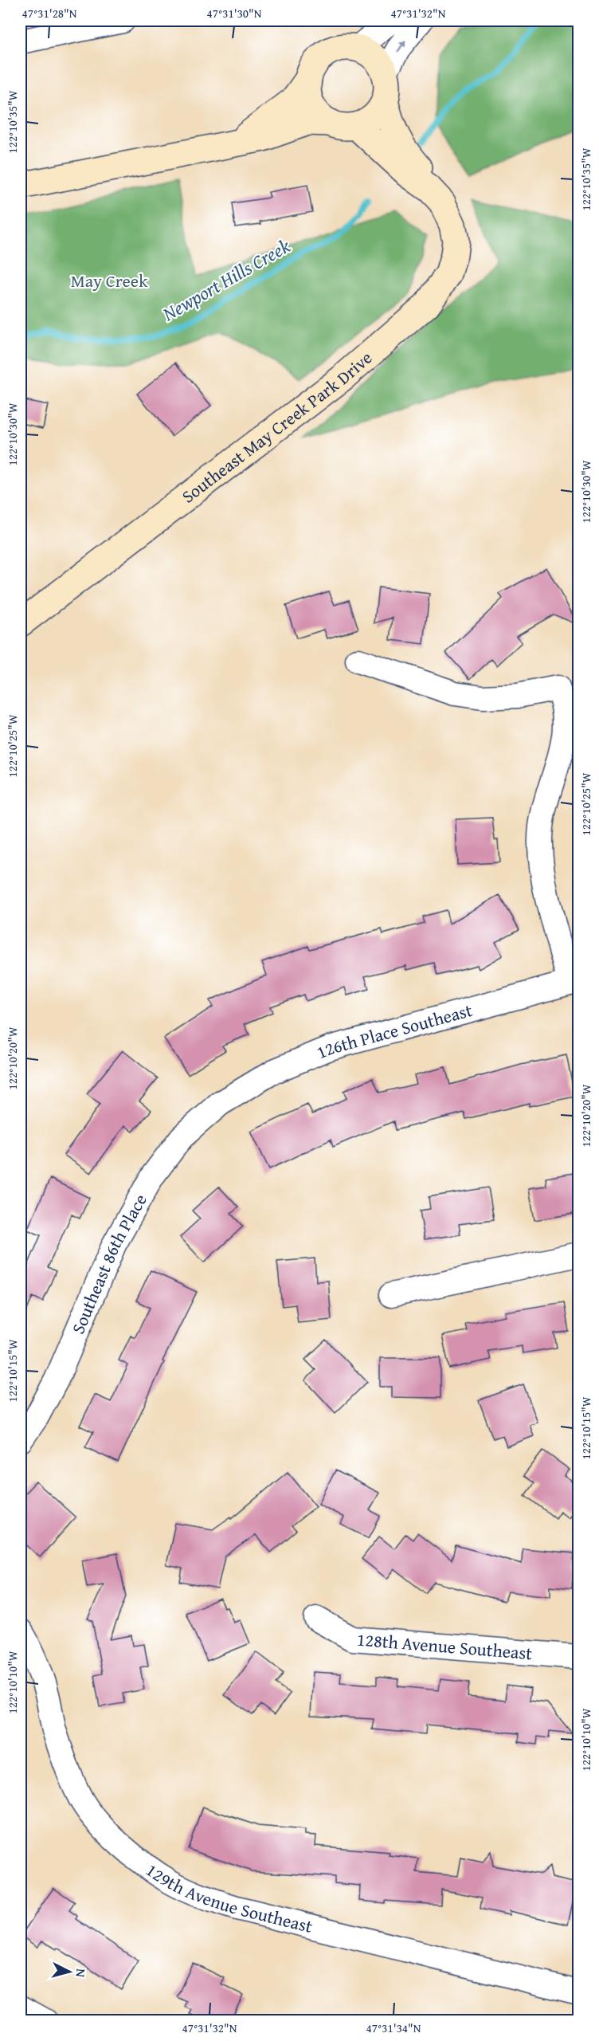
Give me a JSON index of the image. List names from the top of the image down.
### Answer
{
  "streets": {
    "street": [
      "Southeast May Creek Park Drive",
      "126th Place Southeast",
      "Southeast 86th Place",
      "128th Avenue Southeast",
      "129th Avenue Southeast"
    ]
  },
  "crossings": [
    ["126th Place Southeast", "Southeast 86th Place"]
  ],
  "water": ["Newport Hills Creek"],
  "parks": ["May Creek"],
  "north": "right",
  "coordinates": [
    "47°31'28\"N",
    "47°31'30\"N",
    "47°31'32\"N",
    "122°10'35\"W",
    "122°10'30\"W",
    "122°10'25\"W",
    "122°10'20\"W",
    "122°10'15\"W",
    "122°10'10\"W",
    "47°31'34\"N"
  ]
}
